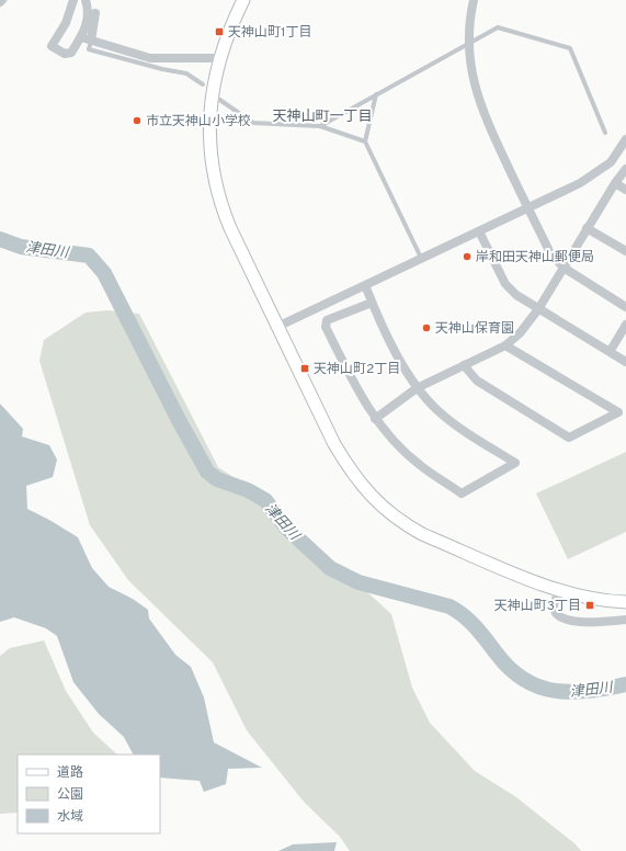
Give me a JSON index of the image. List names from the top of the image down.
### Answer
{
  "districts": ["天神山町一丁目"],
  "water": ["津田川"],
  "places": {
    "transit": ["天神山町1丁目", "天神山町2丁目", "天神山町3丁目"],
    "other": ["市立天神山小学校", "岸和田天神山郵便局", "天神山保育園"]
  },
  "legend": ["道路", "公園", "水域"]
}
